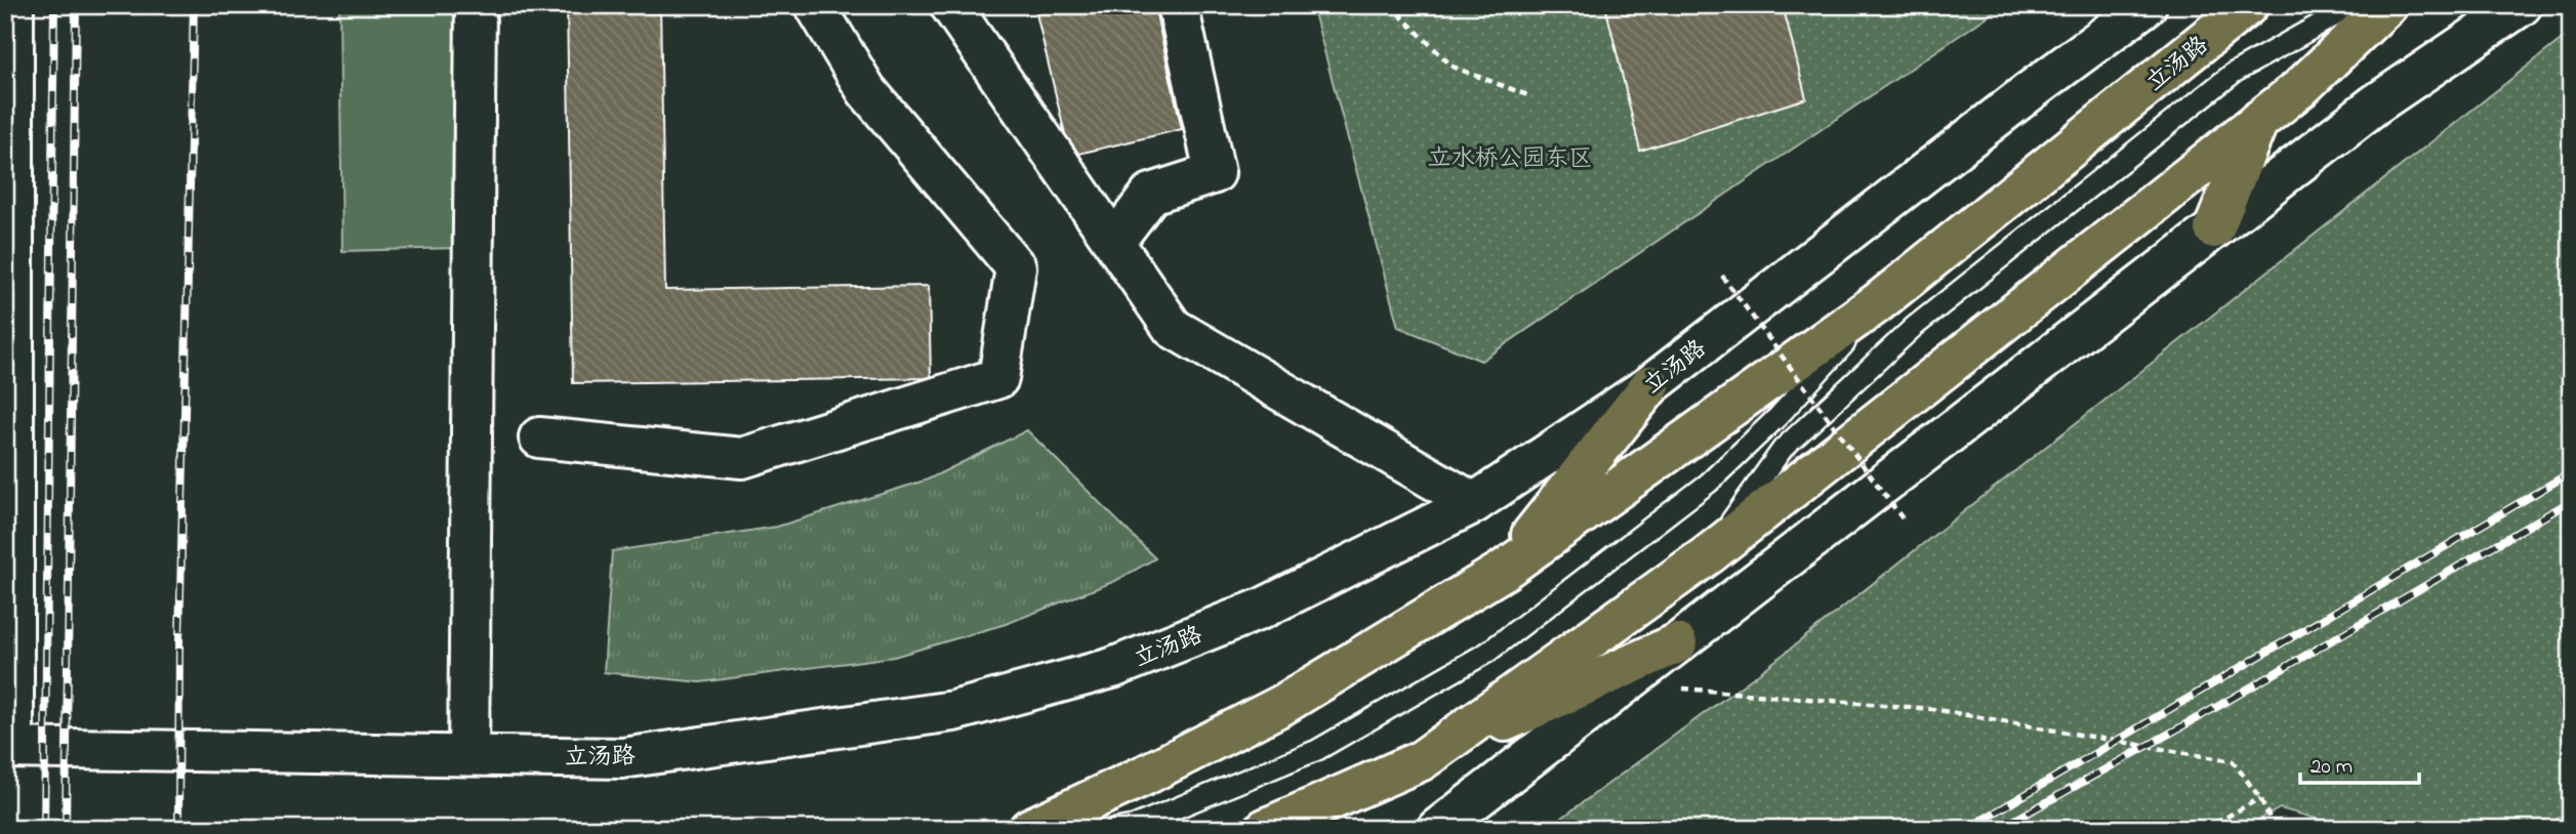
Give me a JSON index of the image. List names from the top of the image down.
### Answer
{
  "streets": {
    "main road": ["立汤路"]
  },
  "parks": ["立水桥公园东区"],
  "scale_bar": "20 m"
}
